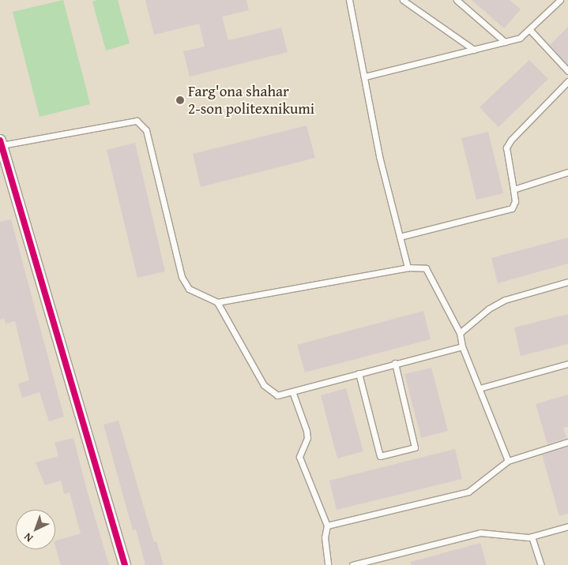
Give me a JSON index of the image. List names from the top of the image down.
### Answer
{
  "places": ["Farg'ona shahar 2-son politexnikumi"],
  "north": "bottom left"
}
